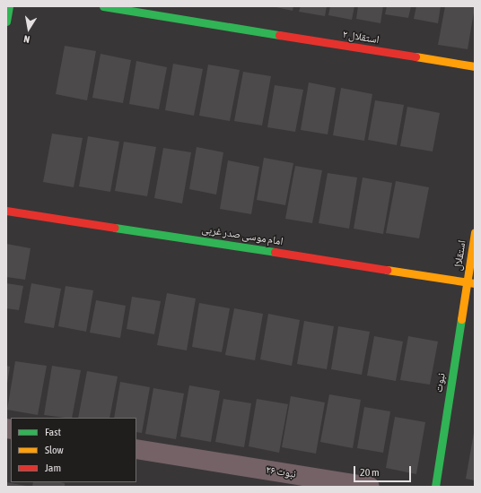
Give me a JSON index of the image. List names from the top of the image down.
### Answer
{
  "streets": {
    "street": [
      "استقلال ۲",
      "امام موسی صدر غربی",
      "استقلال",
      "نبوت",
      "نبوت ۲۶"
    ]
  },
  "crossings": [
    ["امام موسی صدر غربی", "استقلال"],
    ["امام موسی صدر غربی", "نبوت"],
    ["استقلال", "نبوت"]
  ],
  "legend": ["Fast", "Slow", "Jam"],
  "scale_bar": "20 m",
  "north": "bottom"
}
